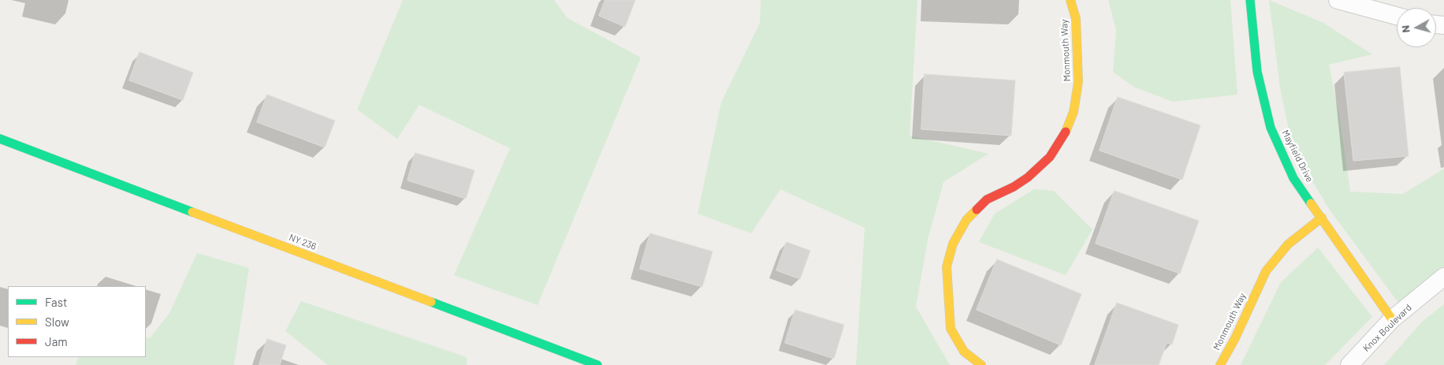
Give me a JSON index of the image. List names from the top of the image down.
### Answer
{
  "streets": {
    "street": [
      "Monmouth Way",
      "Mayfield Drive",
      "NY 236",
      "Knox Boulevard"
    ]
  },
  "crossings": [
    ["Monmouth Way", "Mayfield Drive"],
    ["Mayfield Drive", "Knox Boulevard"]
  ],
  "legend": ["Fast", "Slow", "Jam"],
  "north": "left"
}
